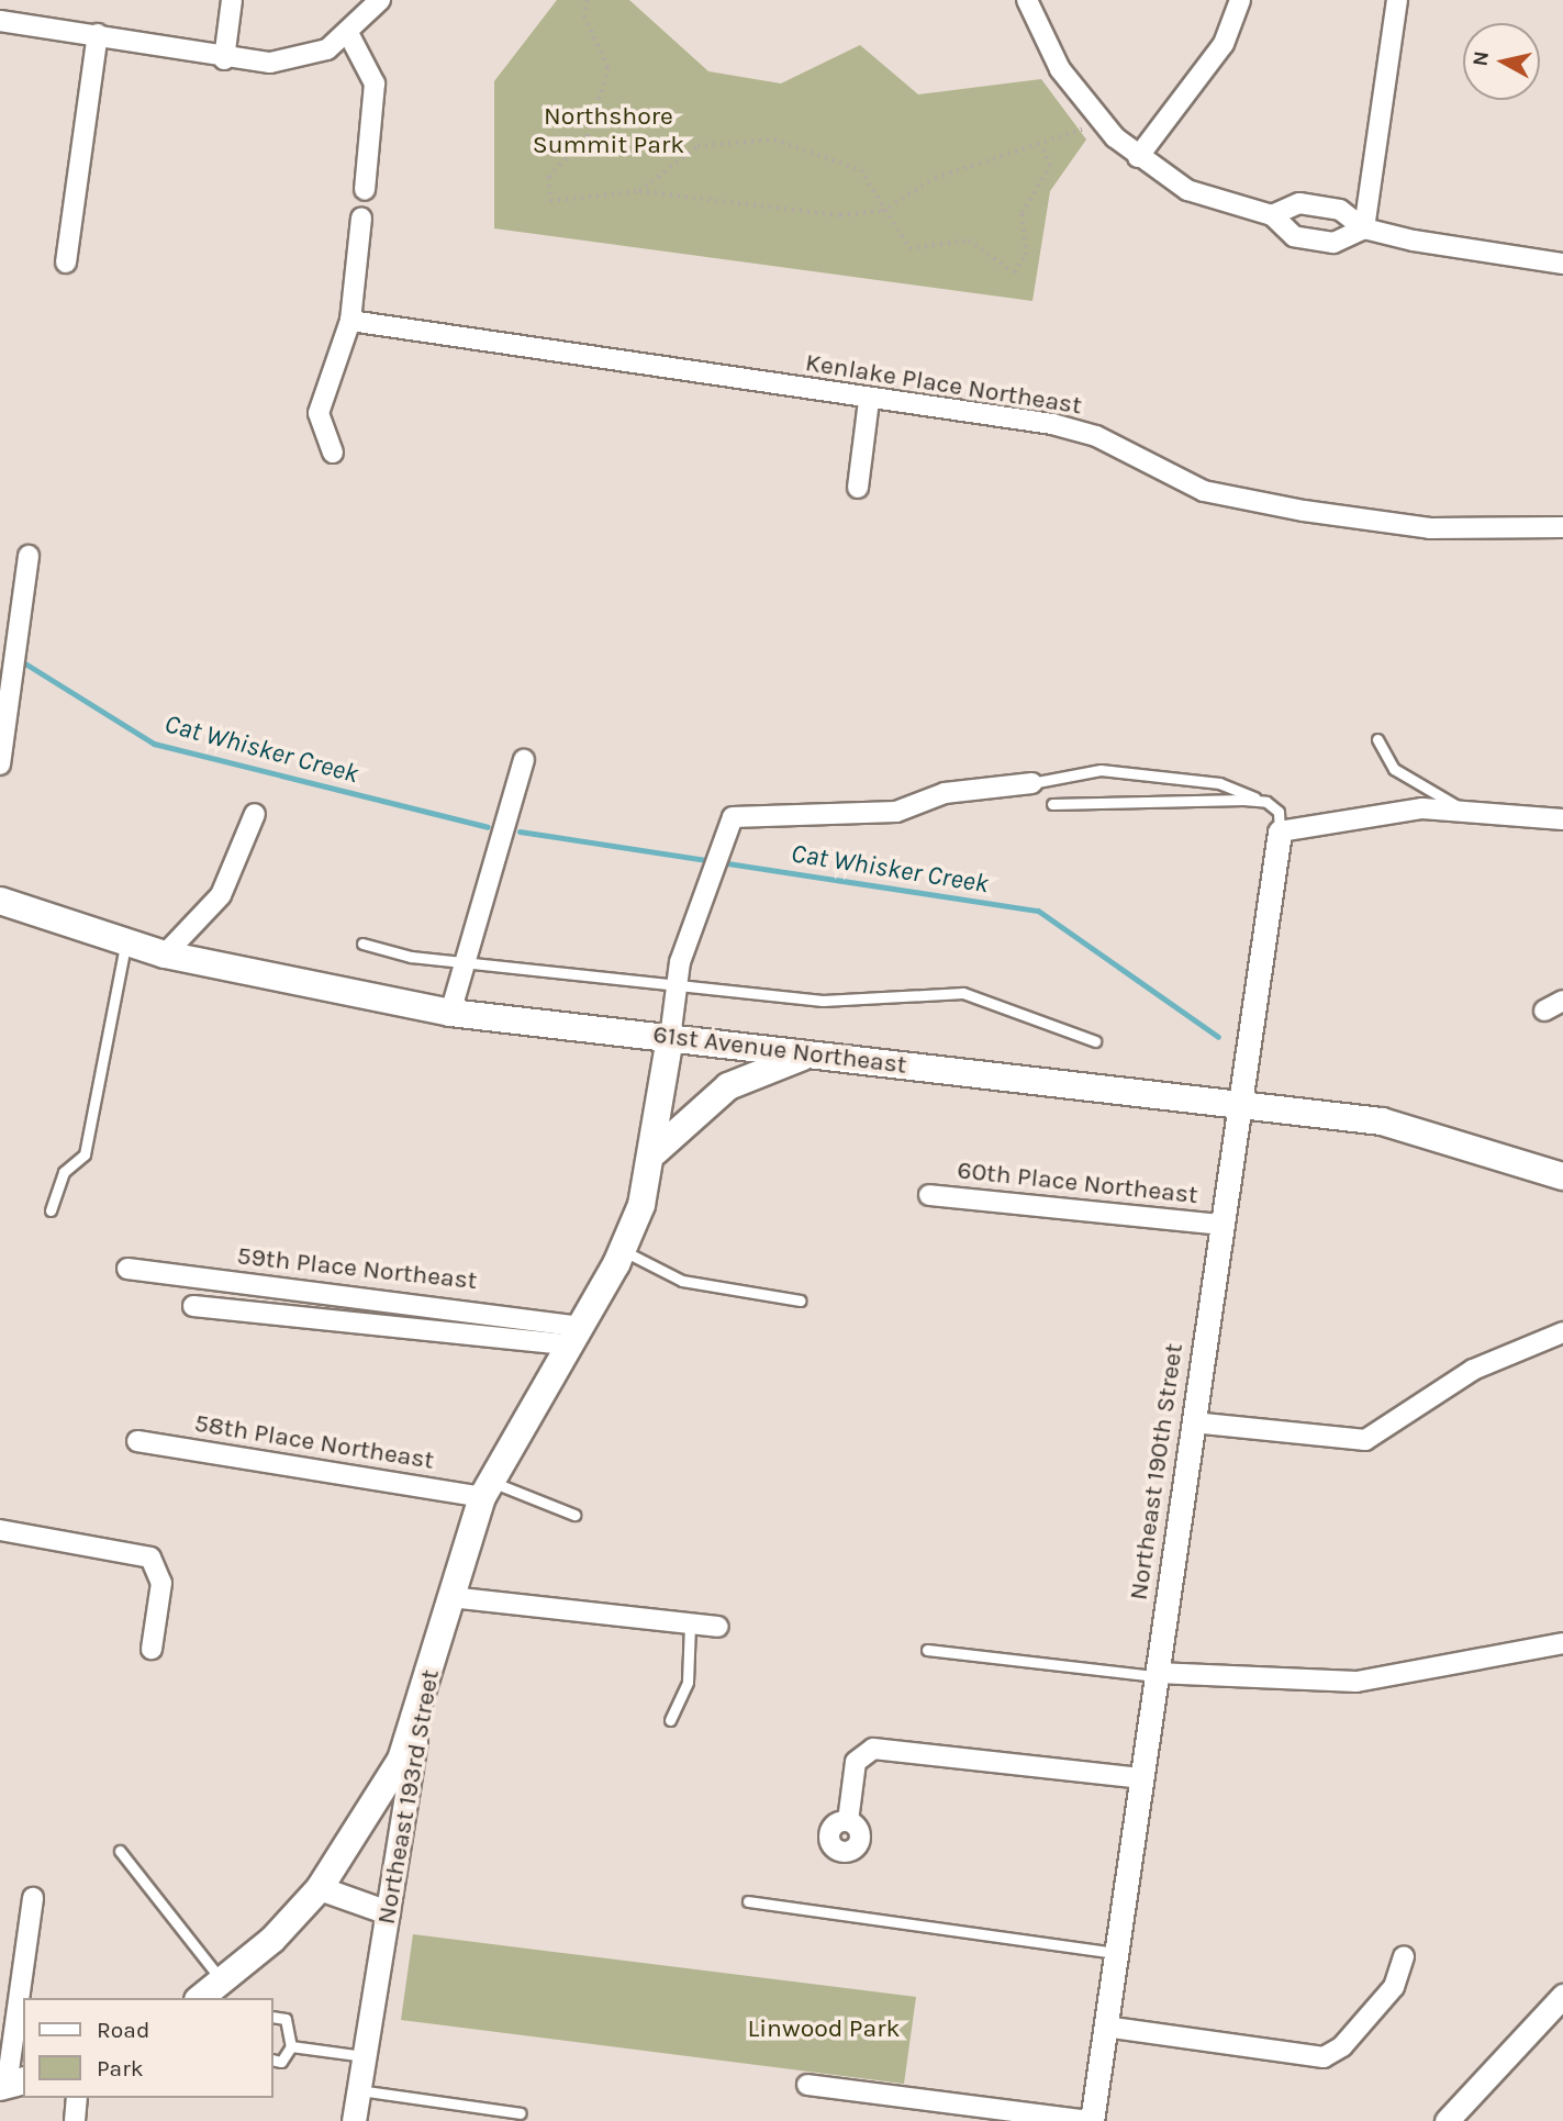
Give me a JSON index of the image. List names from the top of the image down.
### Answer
{
  "streets": {
    "main road": ["61st Avenue Northeast", "Northeast 193rd Street"],
    "street": [
      "Kenlake Place Northeast",
      "60th Place Northeast",
      "59th Place Northeast",
      "58th Place Northeast",
      "Northeast 190th Street"
    ]
  },
  "crossings": [
    ["61st Avenue Northeast", "Northeast 190th Street"],
    ["61st Avenue Northeast", "Northeast 193rd Street"],
    ["60th Place Northeast", "Northeast 190th Street"],
    ["59th Place Northeast", "Northeast 193rd Street"],
    ["58th Place Northeast", "Northeast 193rd Street"]
  ],
  "water": ["Cat Whisker Creek"],
  "parks": ["Northshore Summit Park", "Linwood Park"],
  "legend": ["Road", "Park"],
  "north": "left"
}
